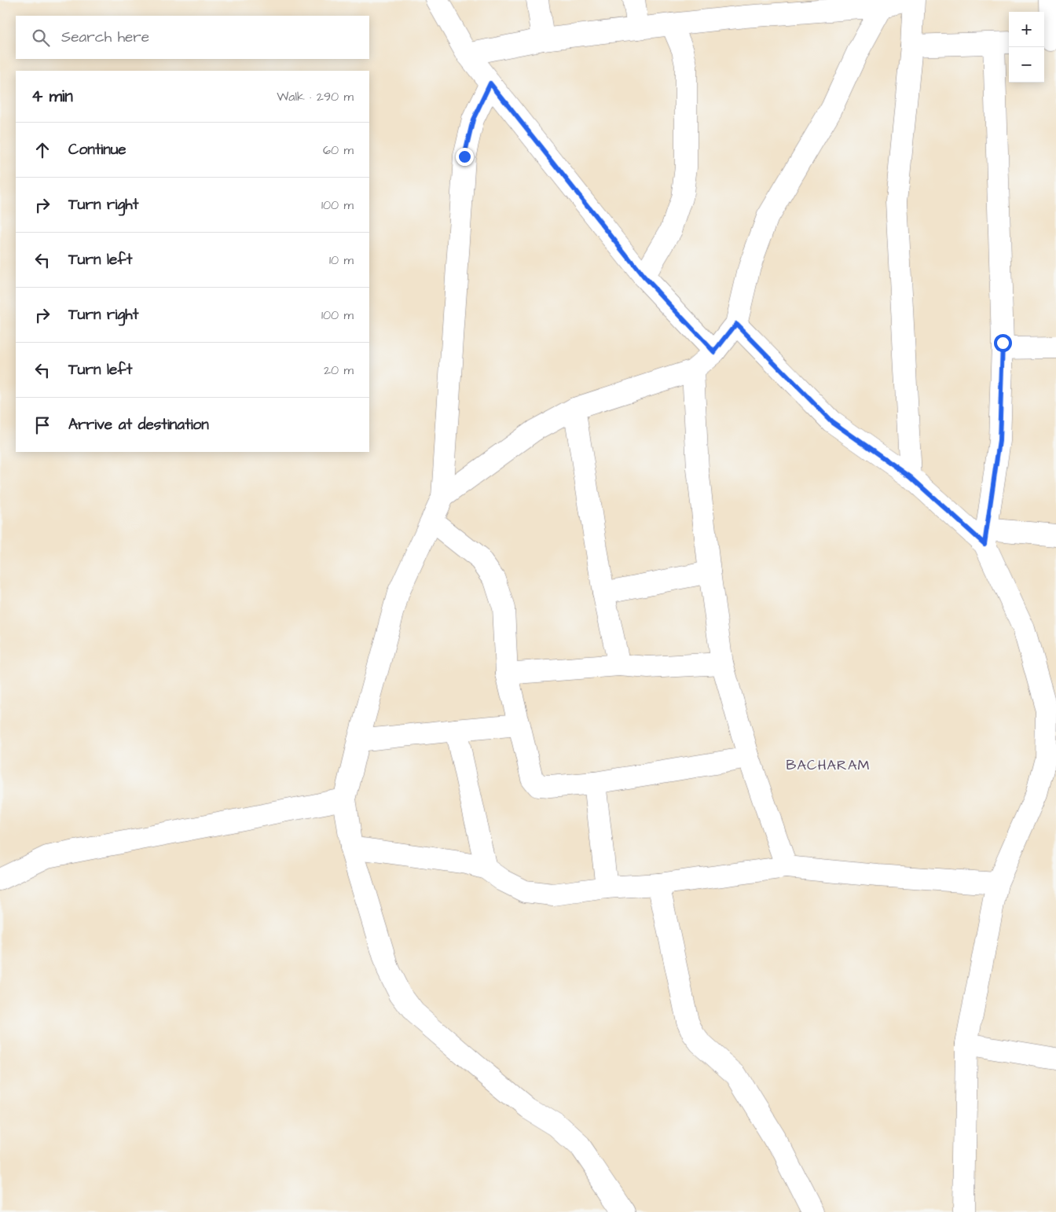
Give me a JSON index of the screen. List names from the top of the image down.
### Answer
{
  "districts": ["BACHARAM"],
  "page": {
    "map_buttons": ["+", "−"],
    "search": "Search here",
    "heading": ["4 min", "Walk · 290 m"],
    "list": [
      ["Continue", "60 m"],
      ["Turn right", "100 m"],
      ["Turn left", "10 m"],
      ["Turn right", "100 m"],
      ["Turn left", "20 m"],
      "Arrive at destination"
    ]
  }
}
